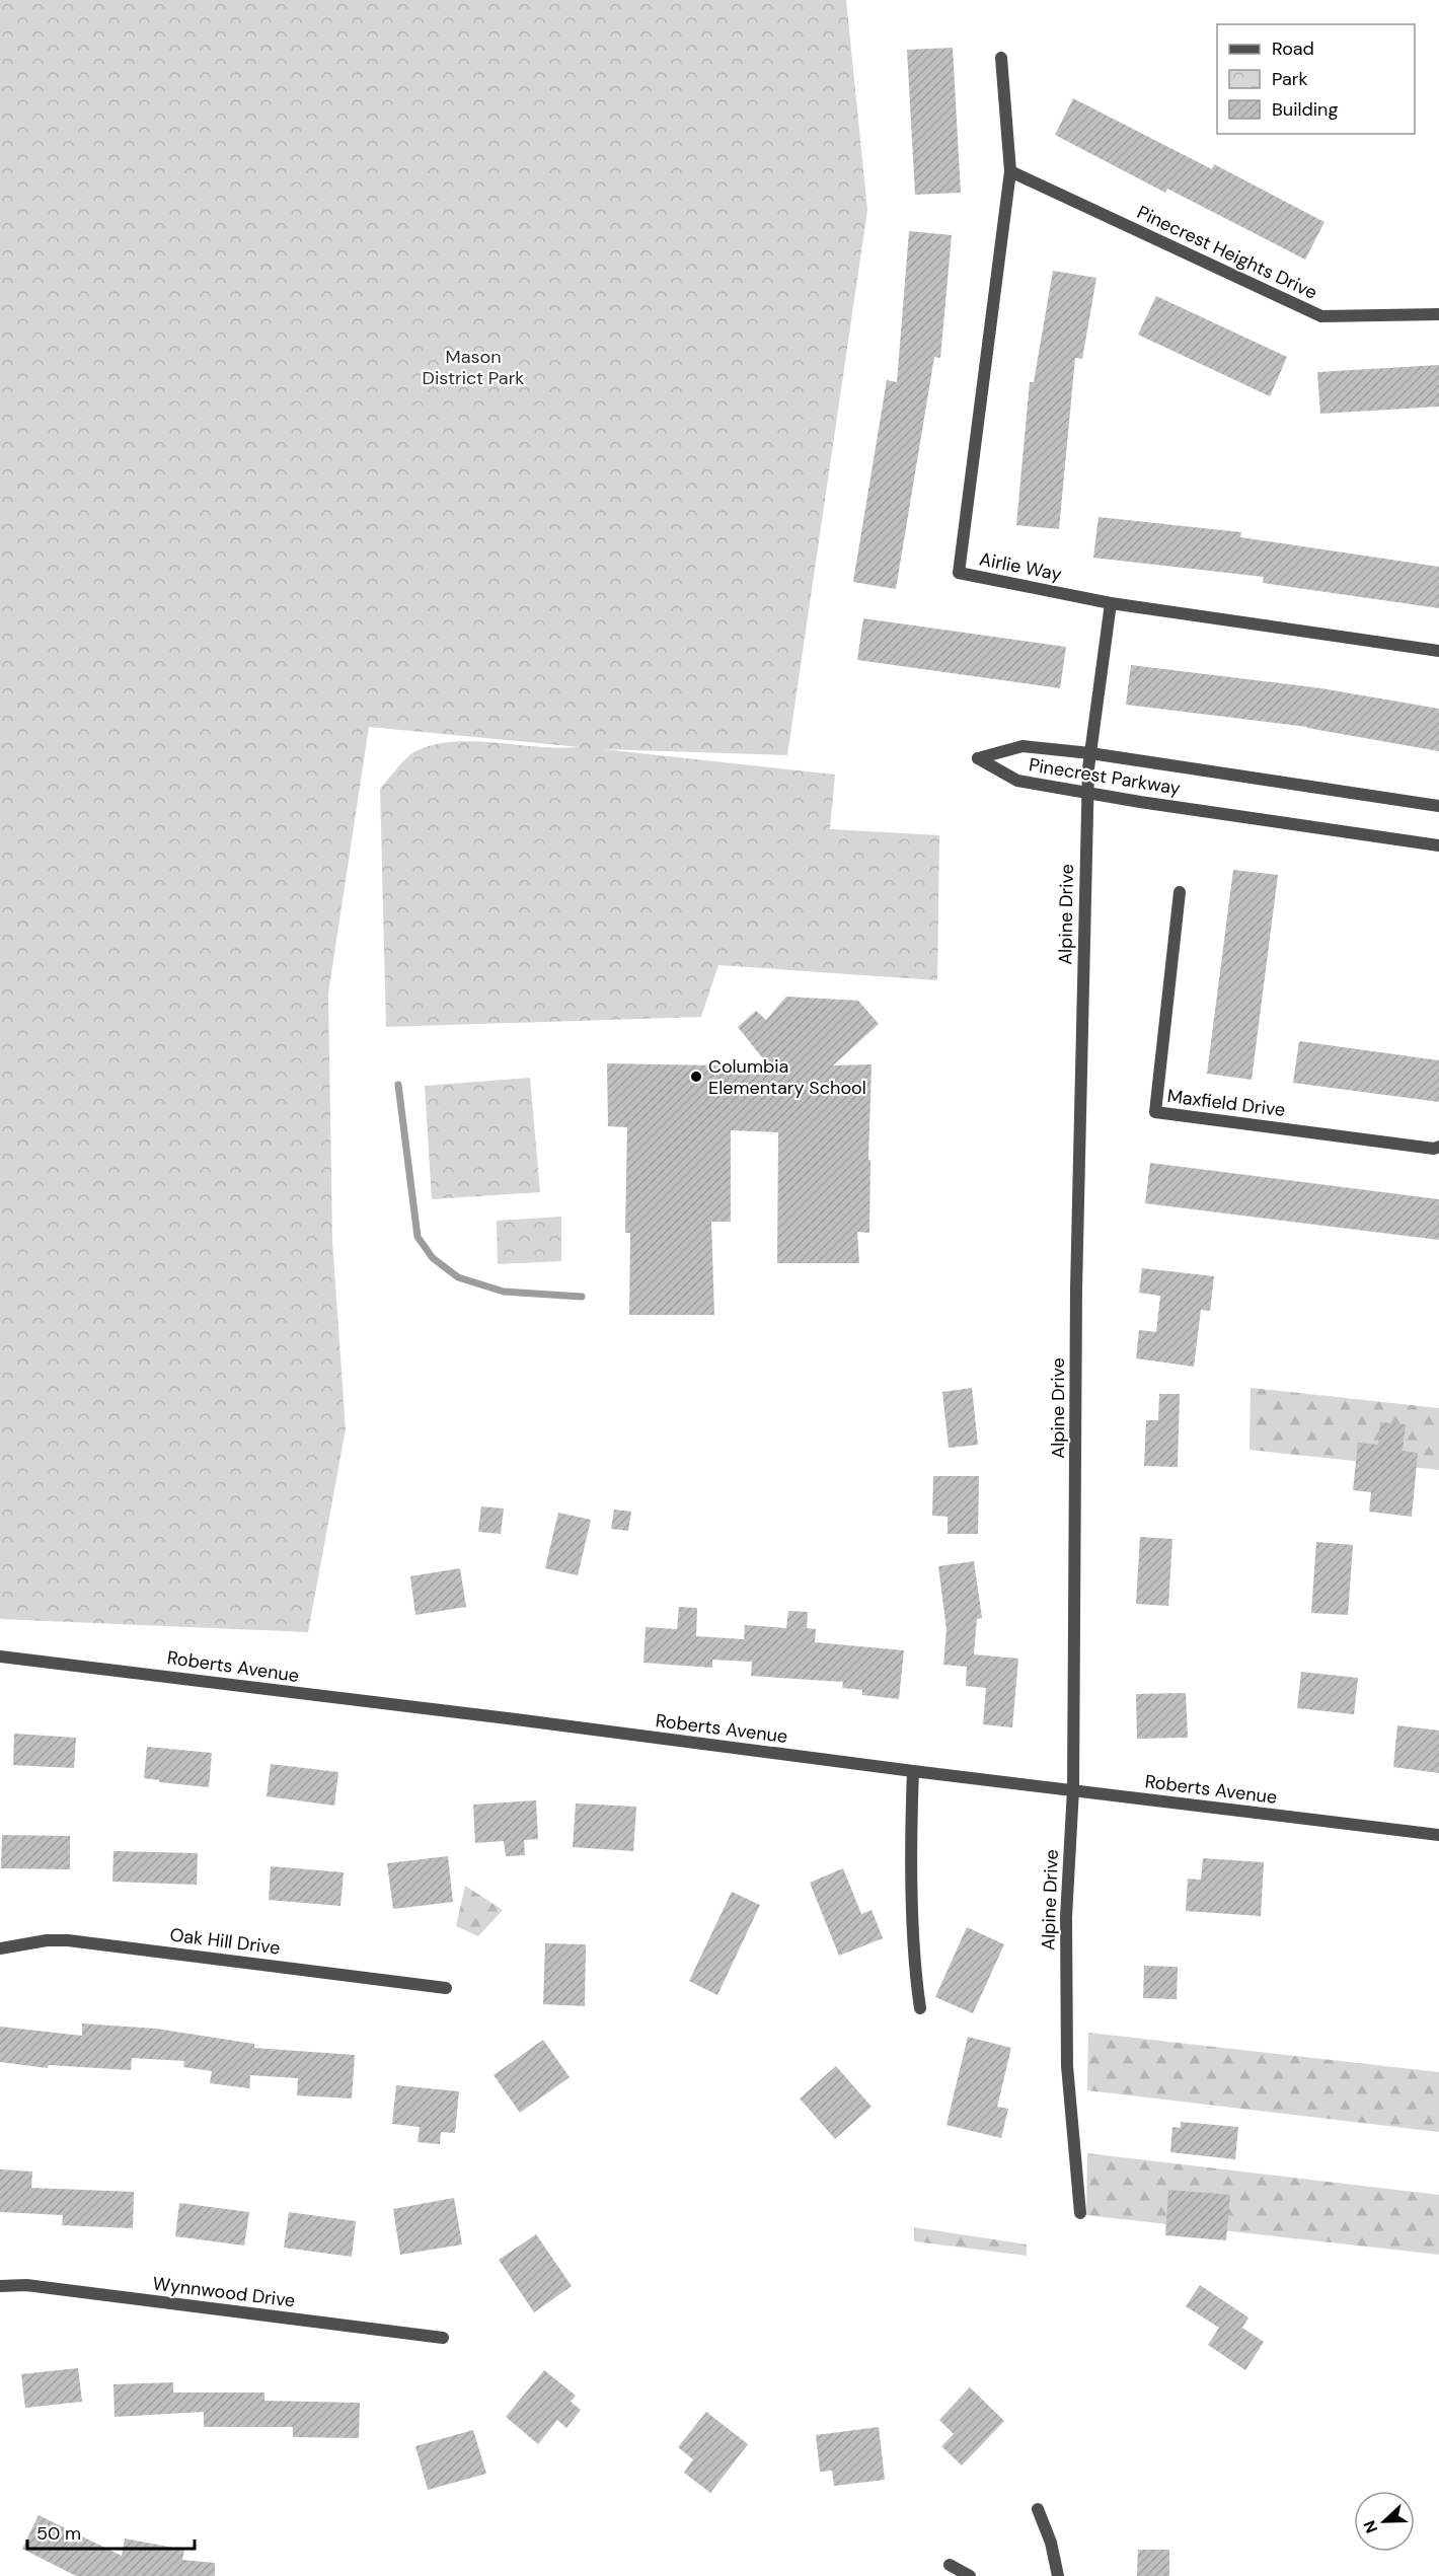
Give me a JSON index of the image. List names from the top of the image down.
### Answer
{
  "streets": {
    "street": [
      "Pinecrest Heights Drive",
      "Airlie Way",
      "Pinecrest Parkway",
      "Alpine Drive",
      "Maxfield Drive",
      "Roberts Avenue",
      "Oak Hill Drive",
      "Wynnwood Drive"
    ]
  },
  "crossings": [
    ["Pinecrest Heights Drive", "Airlie Way"],
    ["Airlie Way", "Alpine Drive"],
    ["Pinecrest Parkway", "Alpine Drive"],
    ["Alpine Drive", "Roberts Avenue"]
  ],
  "parks": ["Mason District Park"],
  "places": ["Columbia Elementary School"],
  "legend": ["Road", "Park", "Building"],
  "scale_bar": "50 m",
  "north": "left"
}
